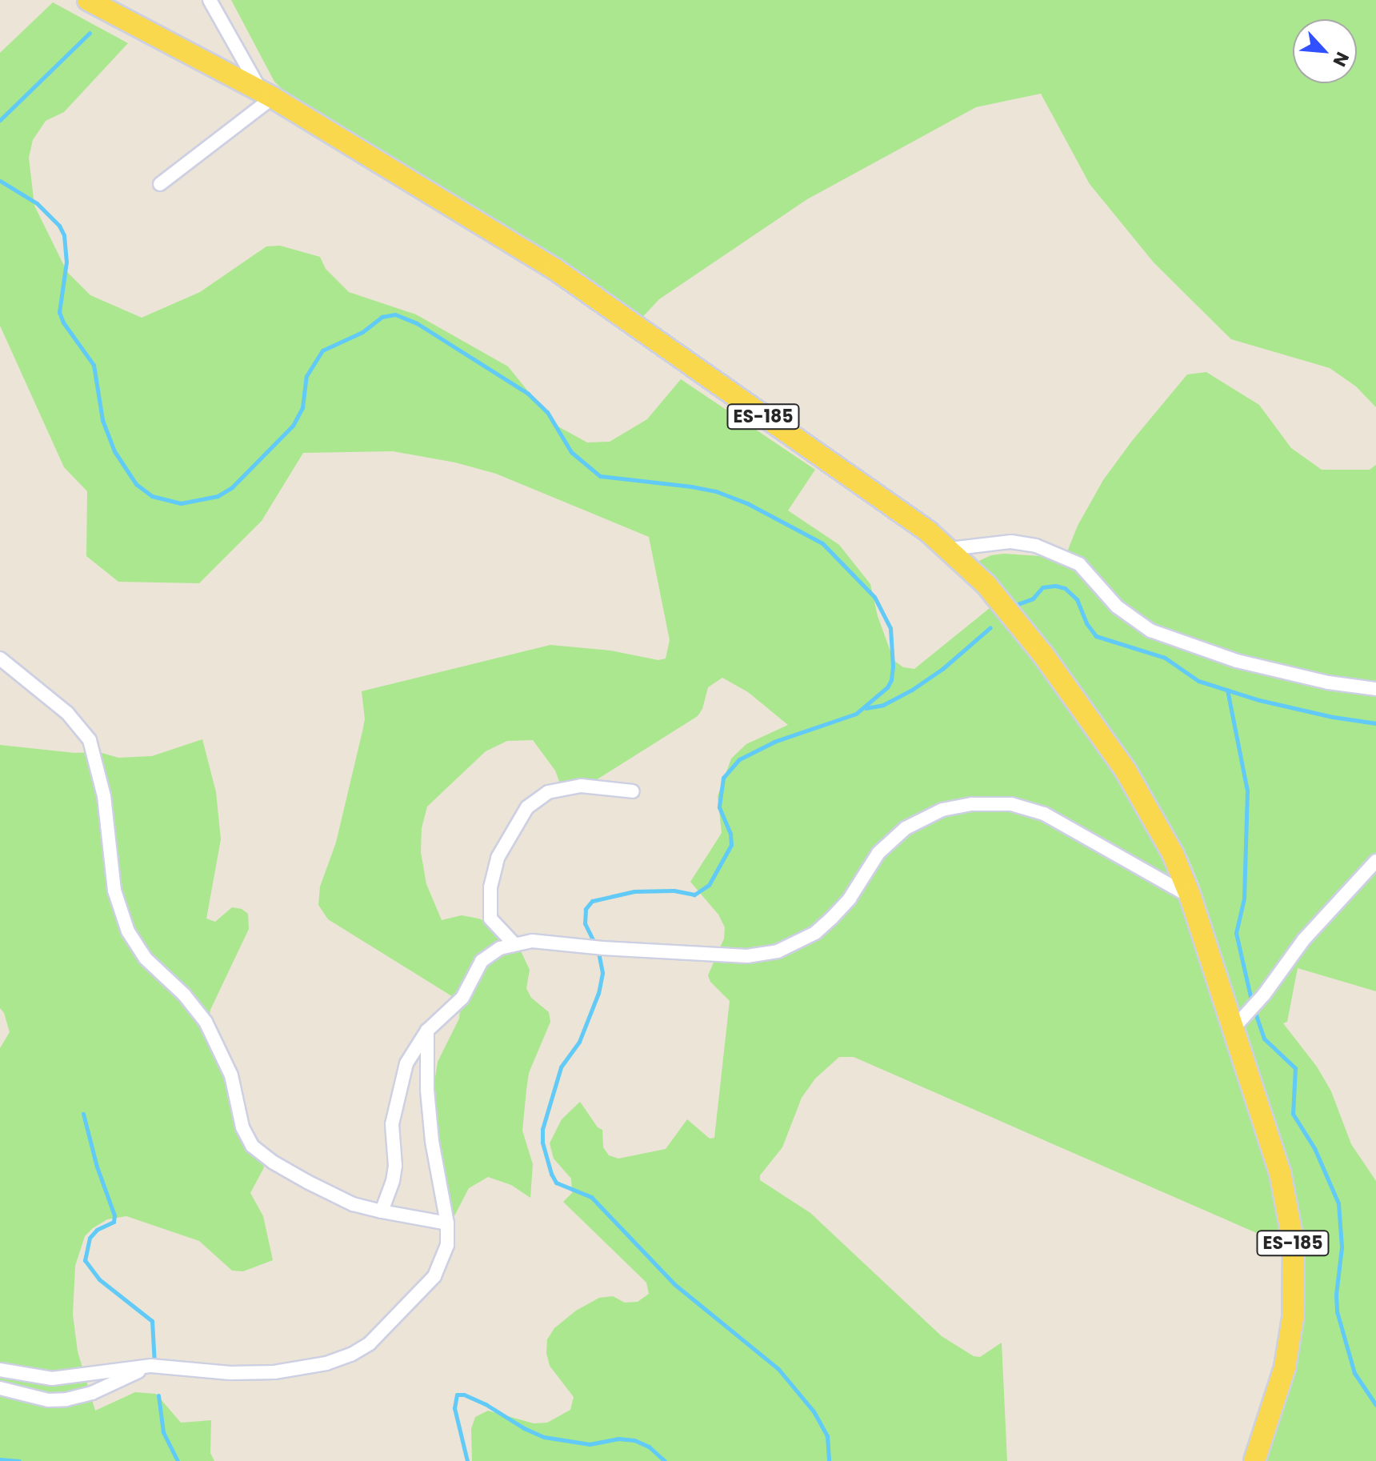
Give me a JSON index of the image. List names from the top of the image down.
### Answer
{
  "streets": {
    "main road": ["ES-185"]
  },
  "north": "bottom right"
}
